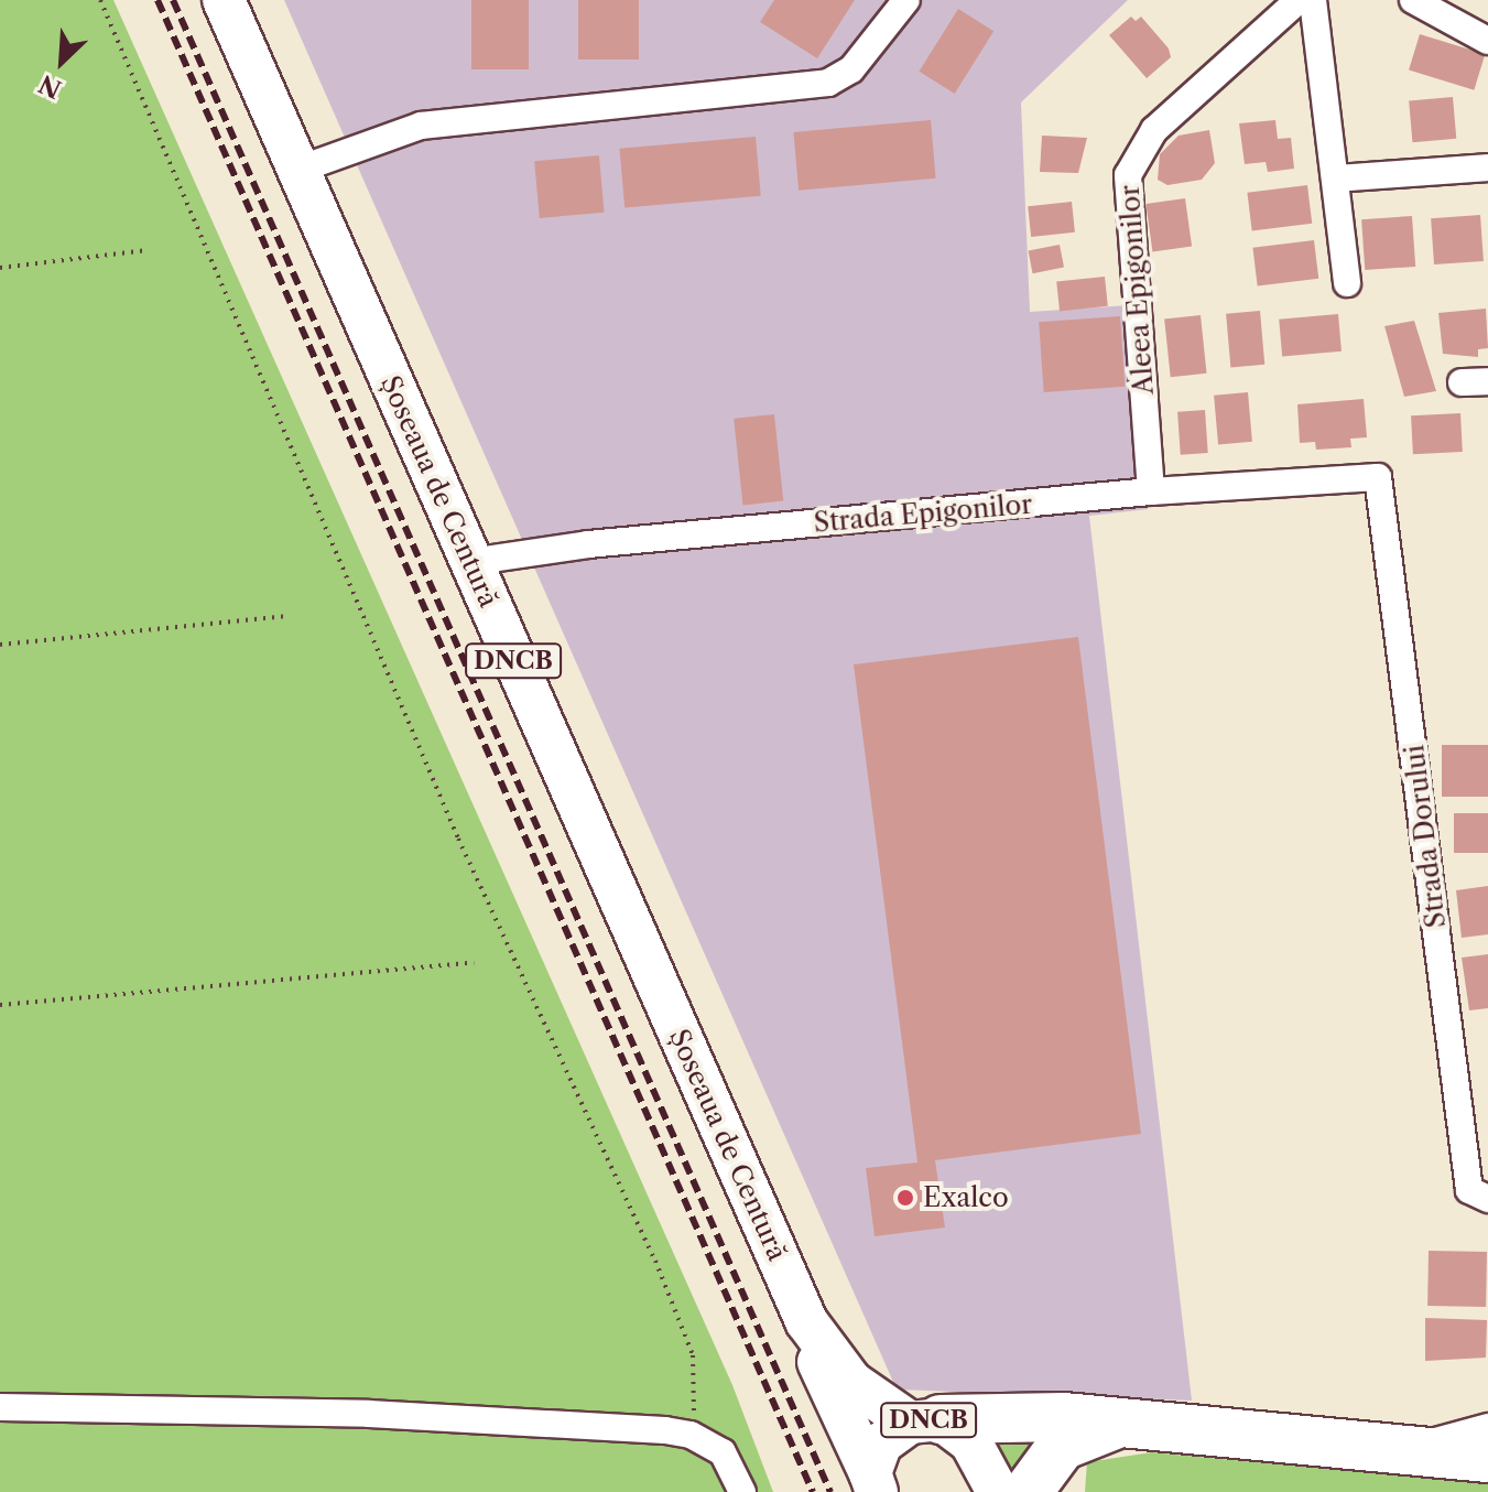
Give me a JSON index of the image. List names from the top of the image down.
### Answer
{
  "streets": {
    "main road": ["Șoseaua de Centură", "DNCB"],
    "street": ["Aleea Epigonilor", "Strada Epigonilor", "Strada Dorului"]
  },
  "crossings": [
    ["Aleea Epigonilor", "Strada Epigonilor"],
    ["Șoseaua de Centură", "Strada Epigonilor"],
    ["Strada Epigonilor", "Strada Dorului"]
  ],
  "places": ["Exalco"],
  "north": "bottom left"
}
